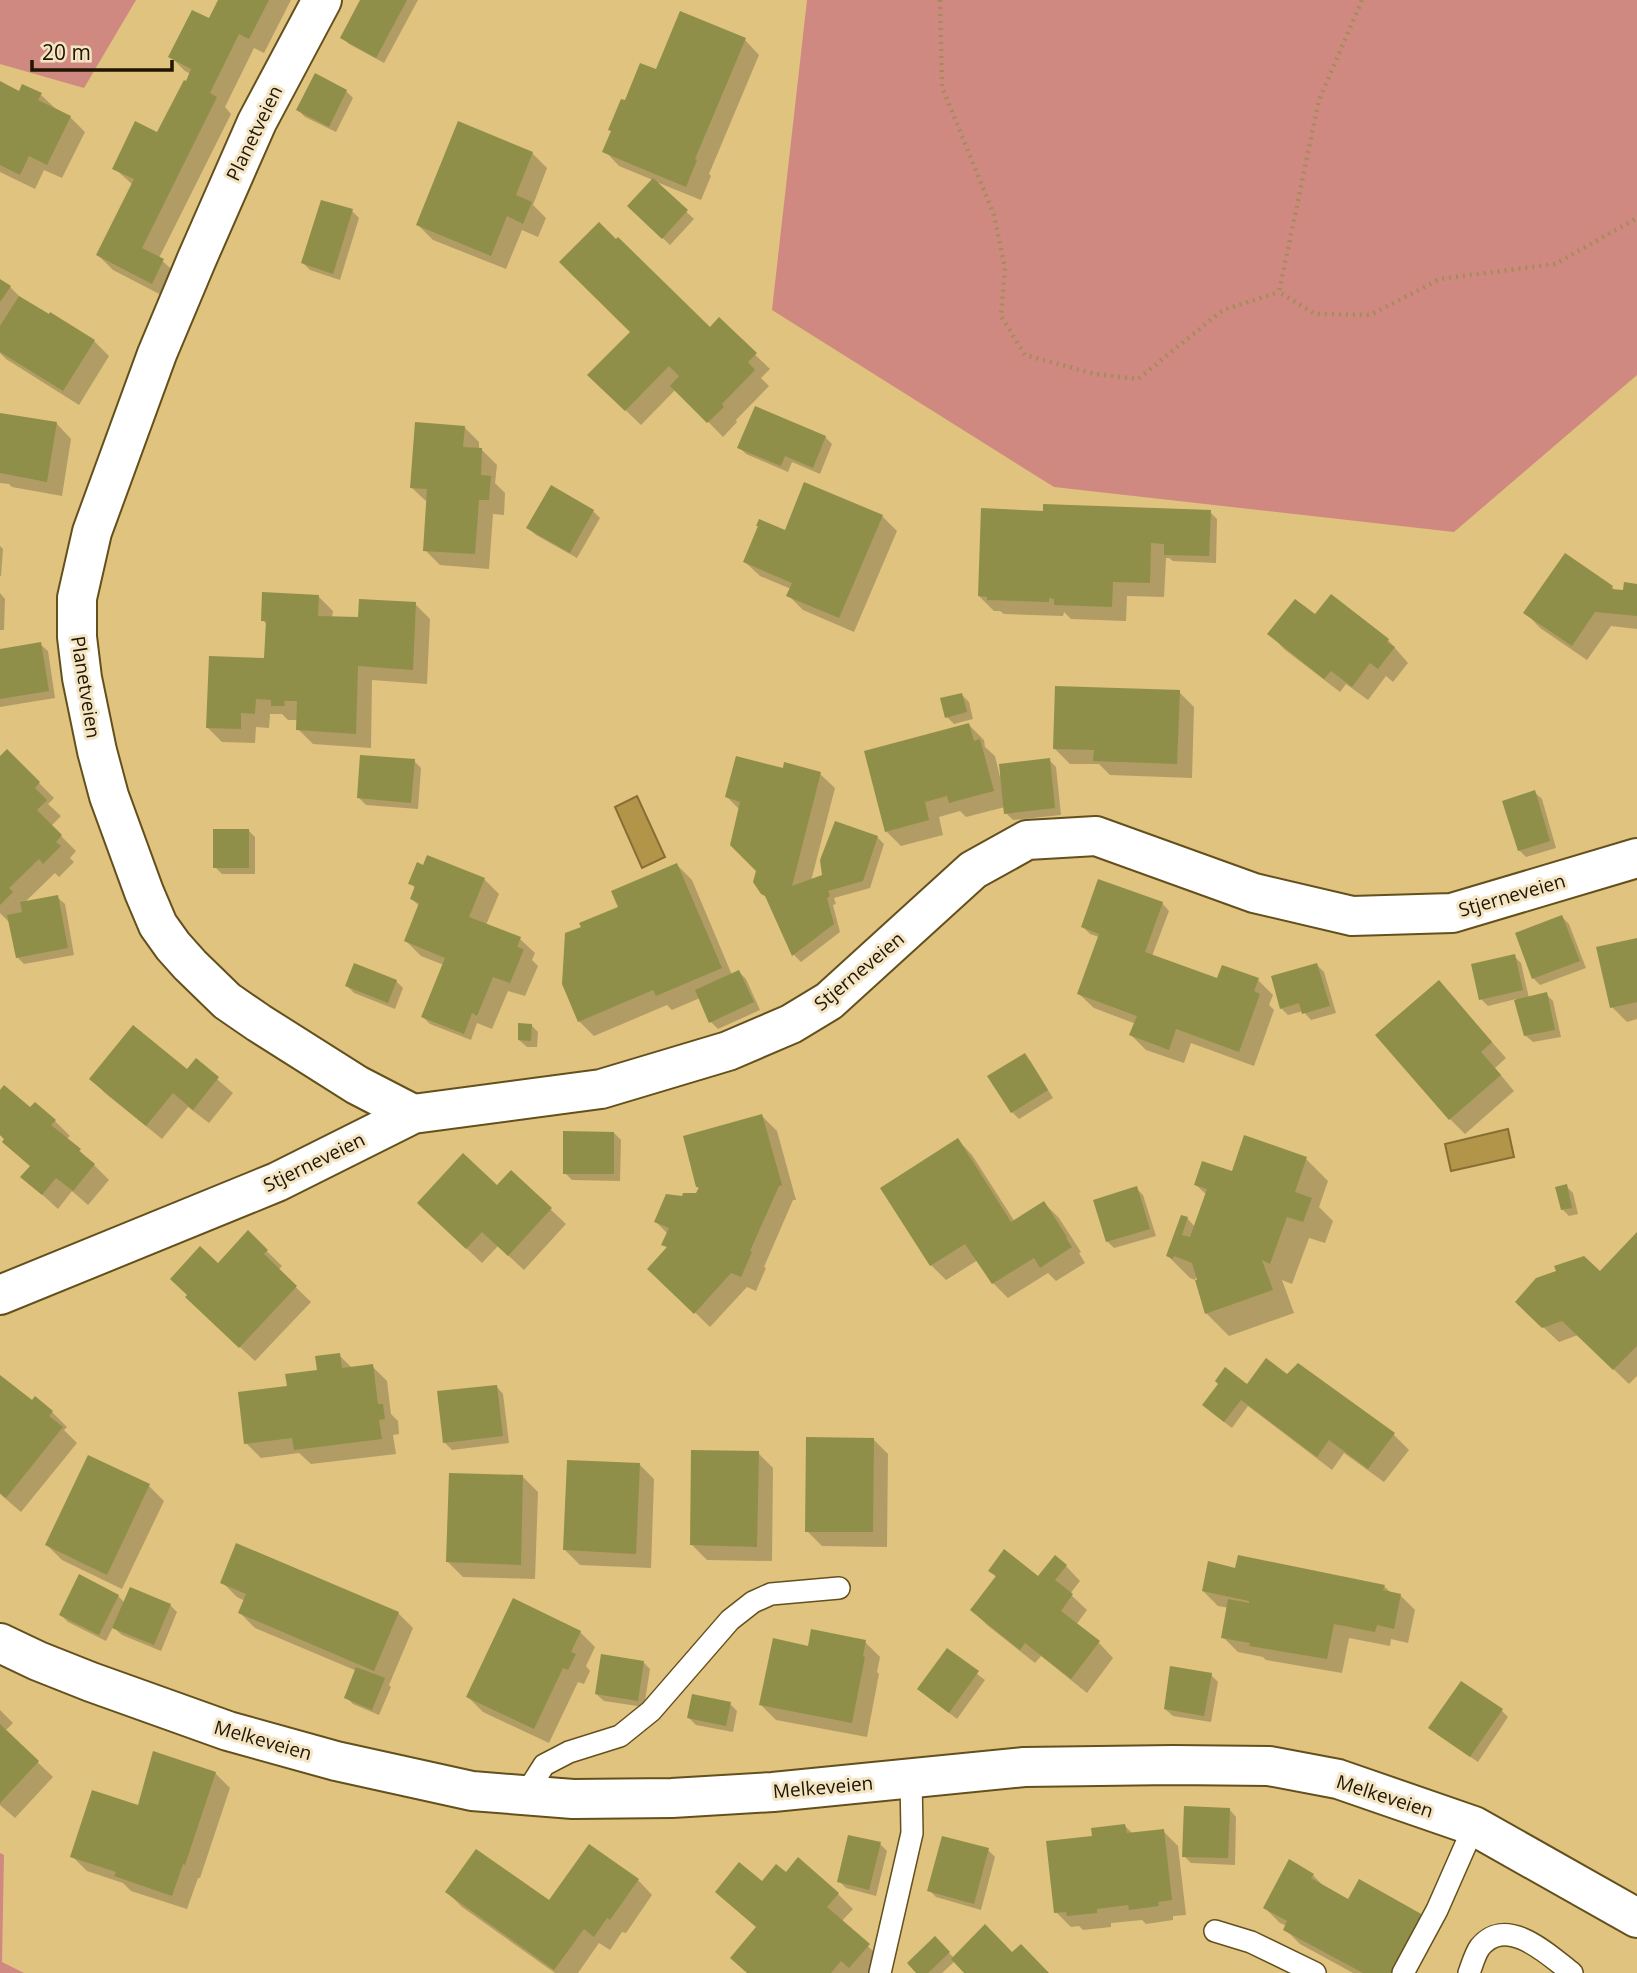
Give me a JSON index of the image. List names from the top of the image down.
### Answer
{
  "streets": {
    "street": ["Planetveien", "Stjerneveien", "Melkeveien"]
  },
  "crossings": [
    ["Planetveien", "Stjerneveien"]
  ],
  "scale_bar": "20 m"
}
